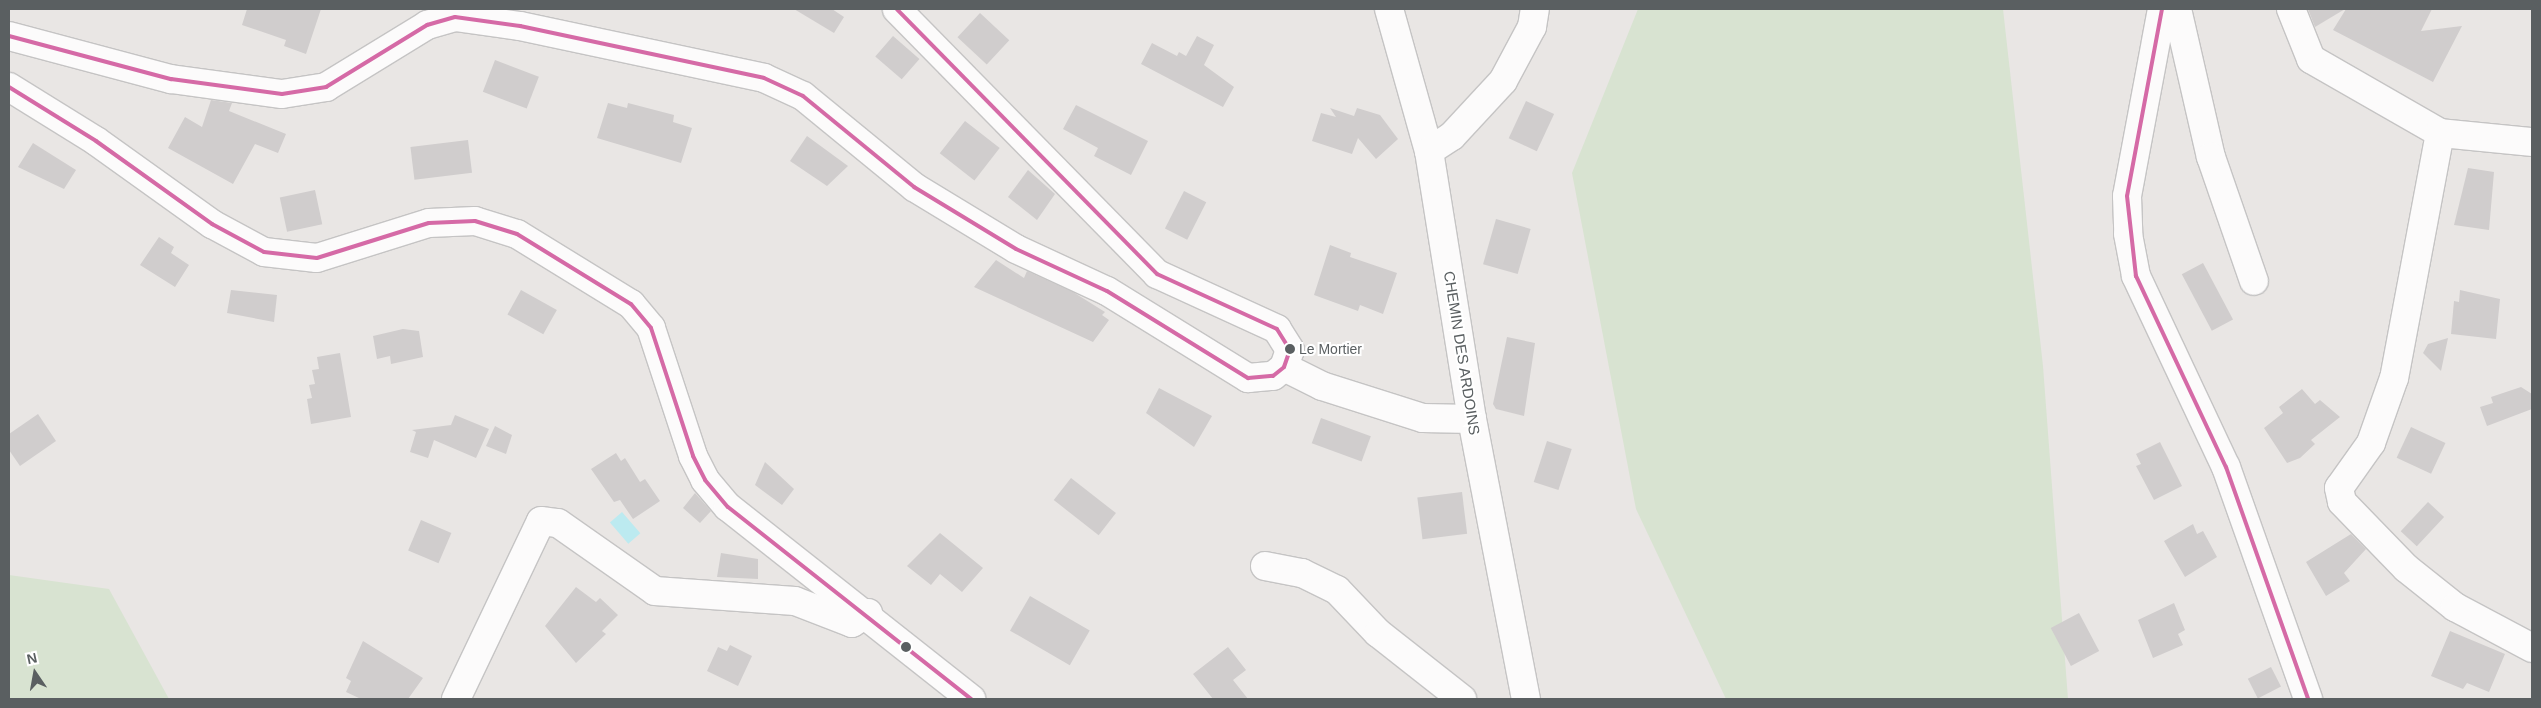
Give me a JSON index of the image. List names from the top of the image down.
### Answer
{
  "streets": {
    "street": ["CHEMIN DES ARDOINS"]
  },
  "places": ["Le Mortier"],
  "north": "top"
}
